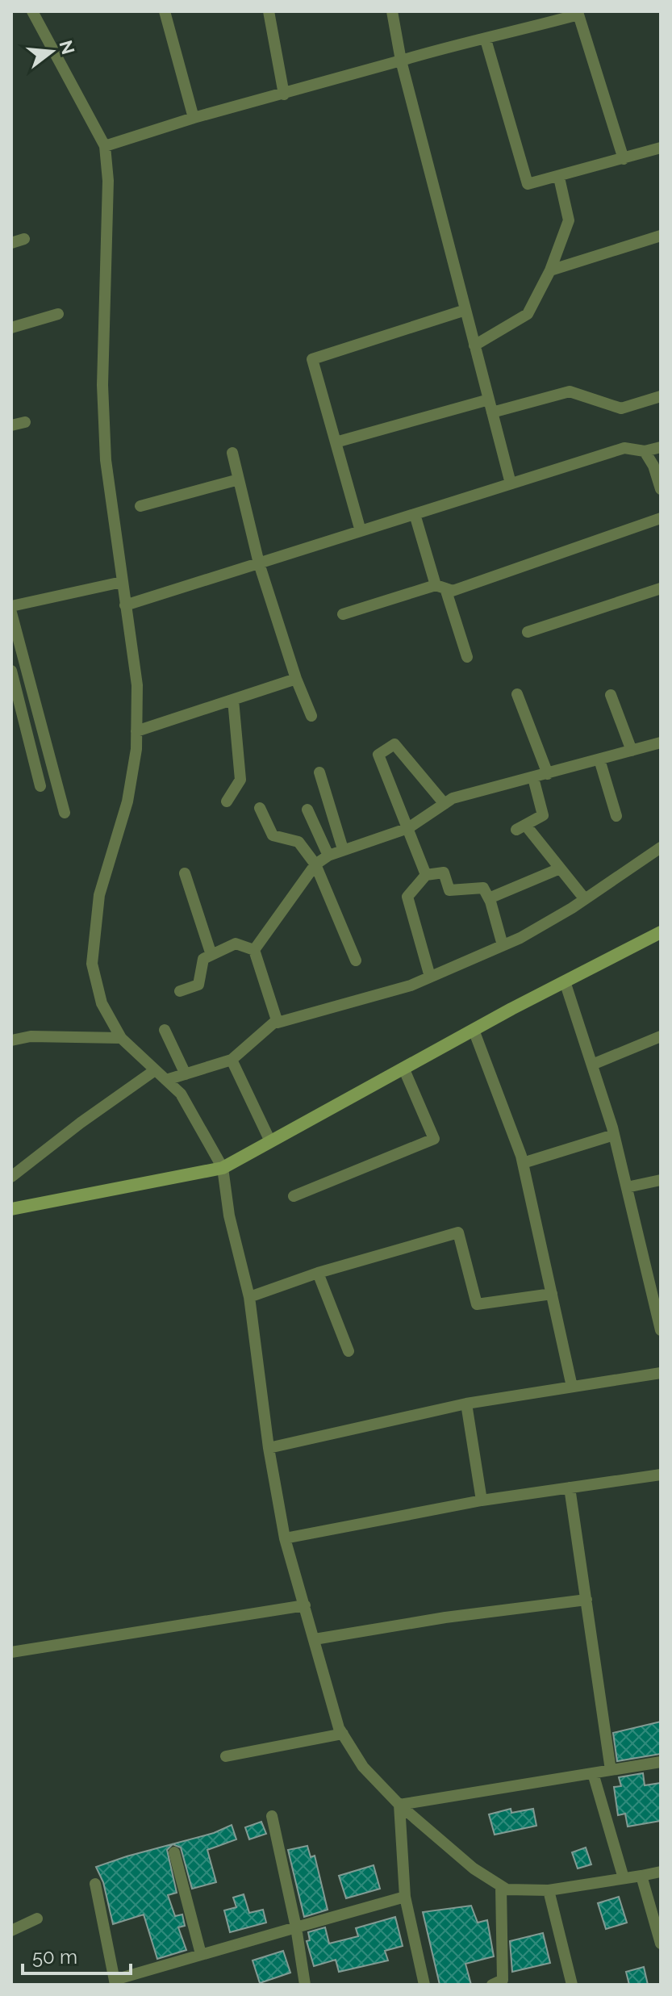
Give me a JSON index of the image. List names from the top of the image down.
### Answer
{
  "scale_bar": "50 m",
  "north": "right"
}
